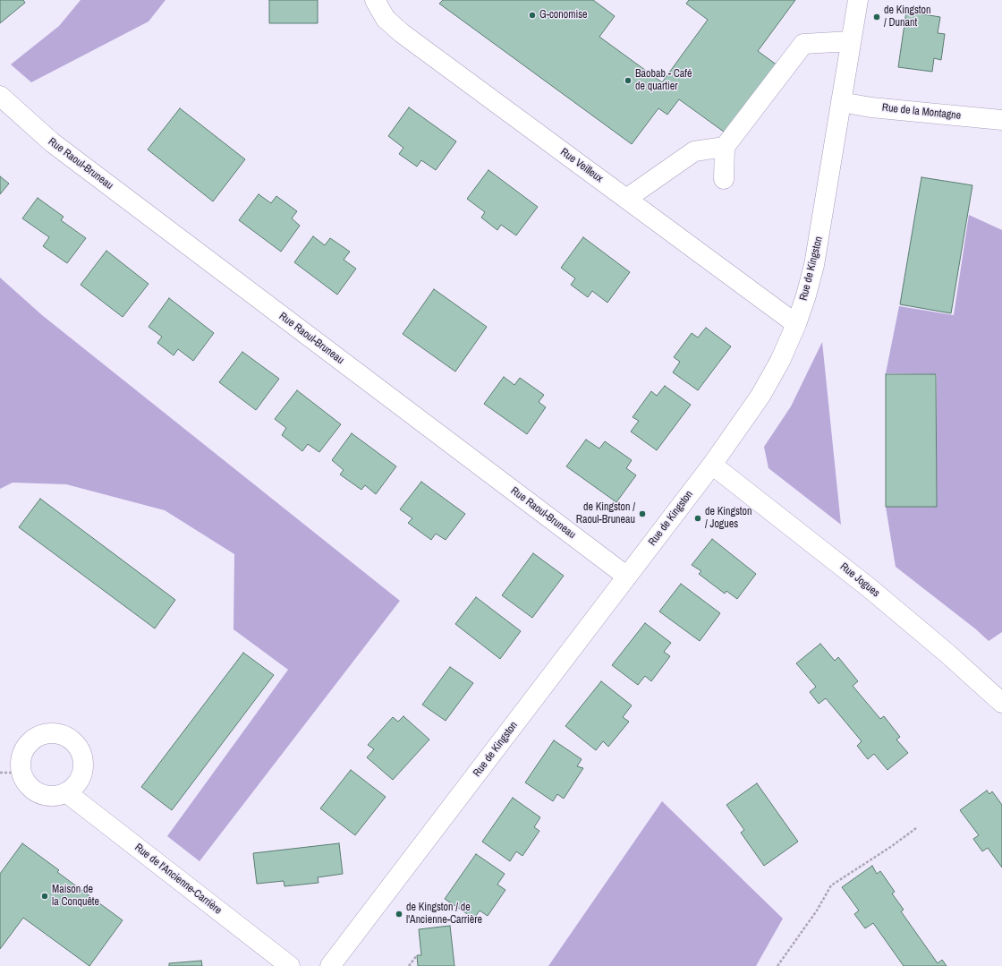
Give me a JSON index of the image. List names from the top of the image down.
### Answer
{
  "streets": {
    "street": [
      "Rue de la Montagne",
      "Rue Raoul-Bruneau",
      "Rue Veilleux",
      "Rue de Kingston",
      "Rue Jogues",
      "Rue de l'Ancienne-Carrière"
    ]
  },
  "crossings": [
    ["Rue de la Montagne", "Rue de Kingston"],
    ["Rue Raoul-Bruneau", "Rue de Kingston"],
    ["Rue Veilleux", "Rue de Kingston"],
    ["Rue de Kingston", "Rue Jogues"]
  ],
  "places": [
    "G-conomise",
    "de Kingston / Dunant",
    "Baobab - Café de quartier",
    "de Kingston / Raoul-Bruneau",
    "de Kingston / Jogues",
    "Maison de la Conquête",
    "de Kingston / de l'Ancienne-Carrière"
  ]
}
